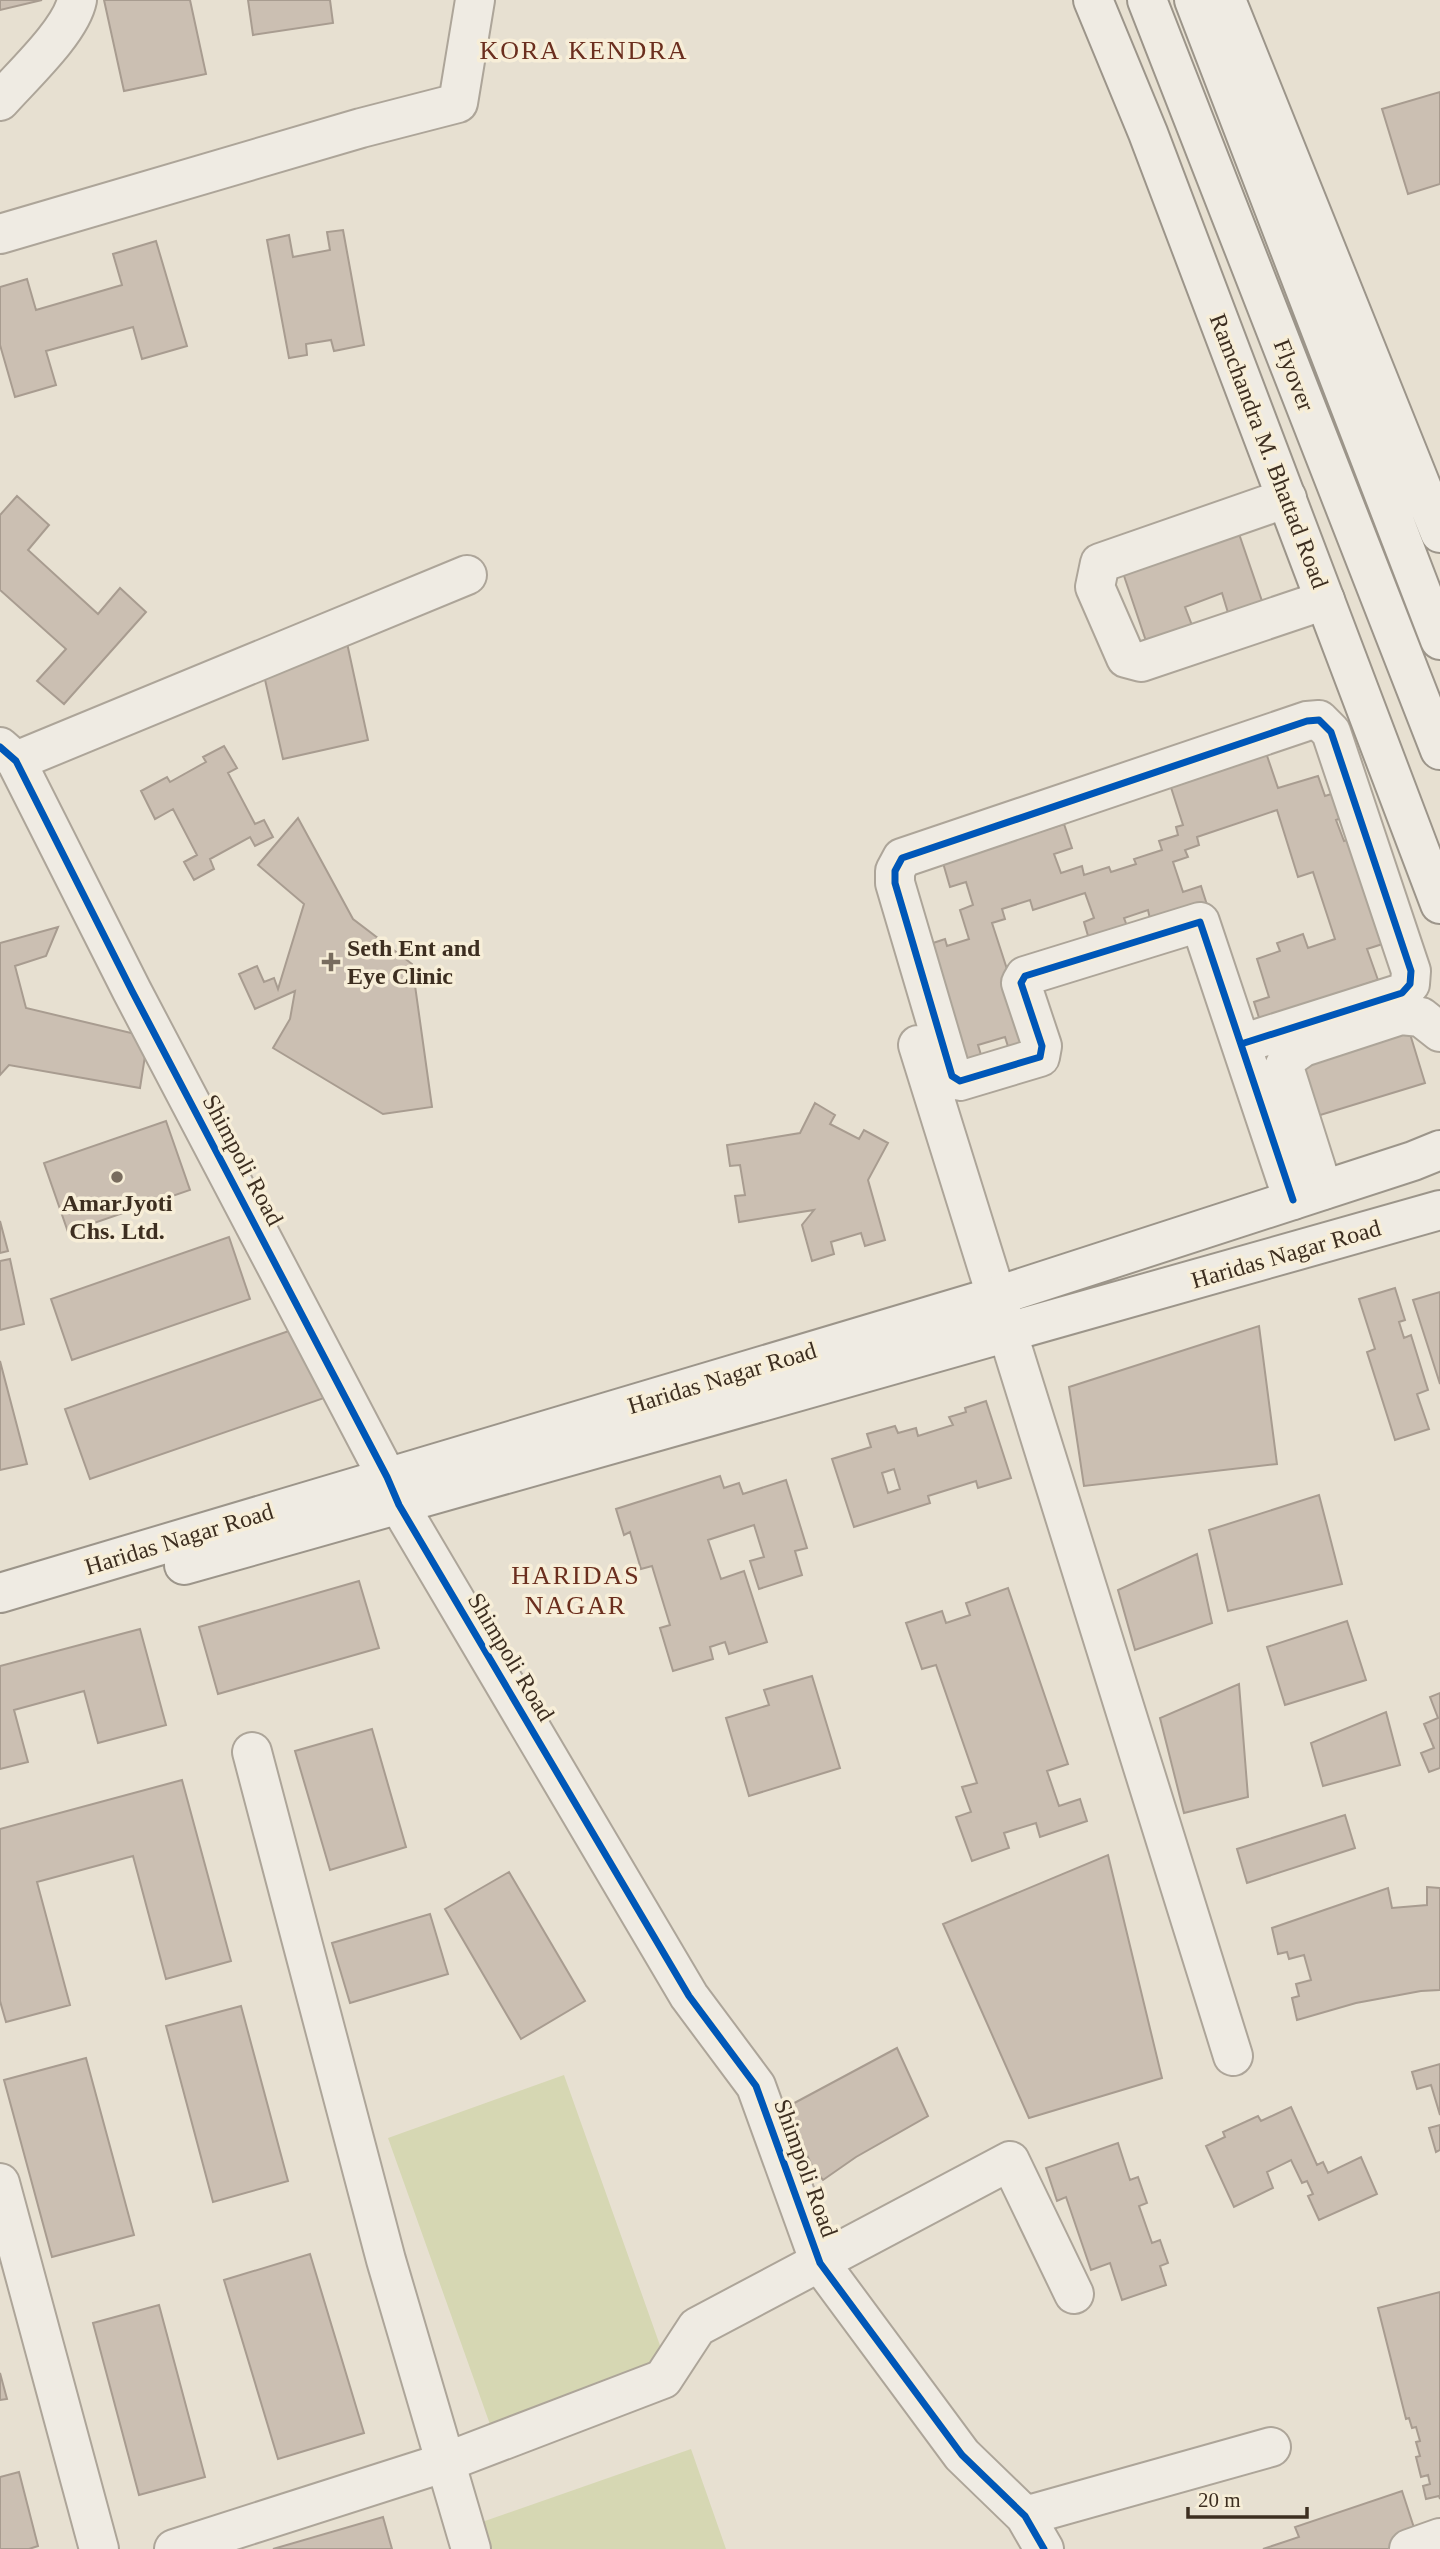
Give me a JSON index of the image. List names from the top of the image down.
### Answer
{
  "streets": {
    "street": [
      "Flyover",
      "Ramchandra M. Bhattad Road",
      "Shimpoli Road",
      "Haridas Nagar Road"
    ]
  },
  "crossings": [
    ["Shimpoli Road", "Haridas Nagar Road"]
  ],
  "districts": ["KORA KENDRA", "HARIDAS NAGAR"],
  "places": {
    "health": ["Seth Ent and Eye Clinic"],
    "other": ["AmarJyoti Chs. Ltd."]
  },
  "scale_bar": "20 m"
}
